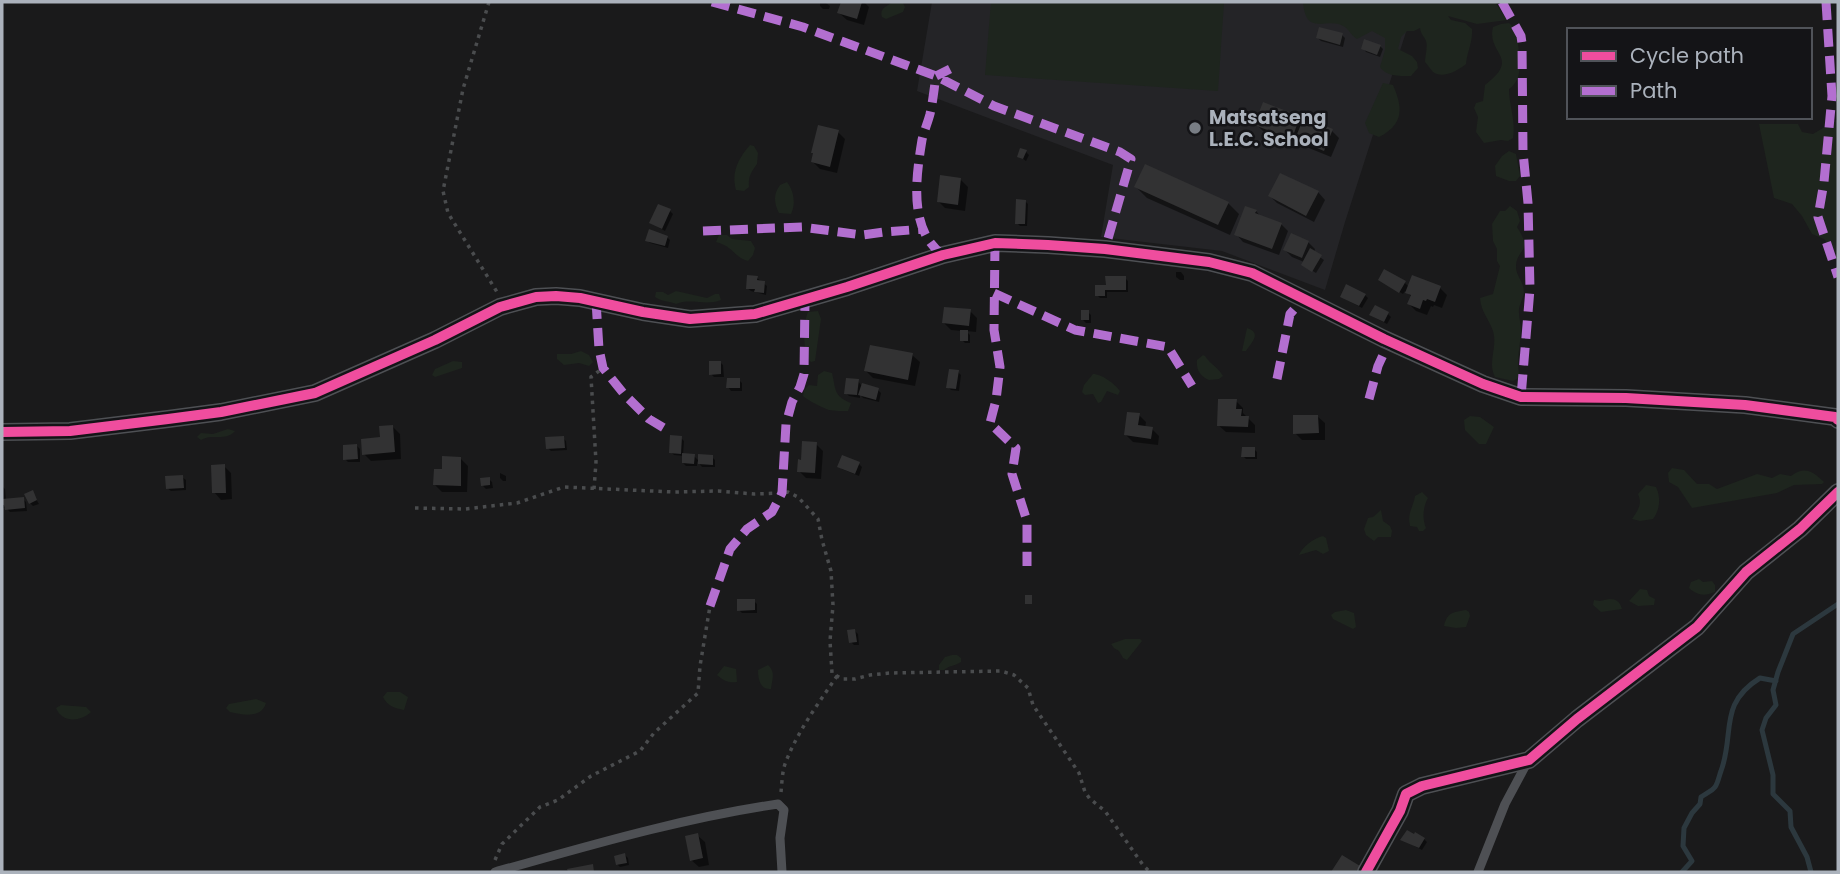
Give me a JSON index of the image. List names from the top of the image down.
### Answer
{
  "places": ["Matsatseng L.E.C. School"],
  "legend": ["Cycle path", "Path"]
}
